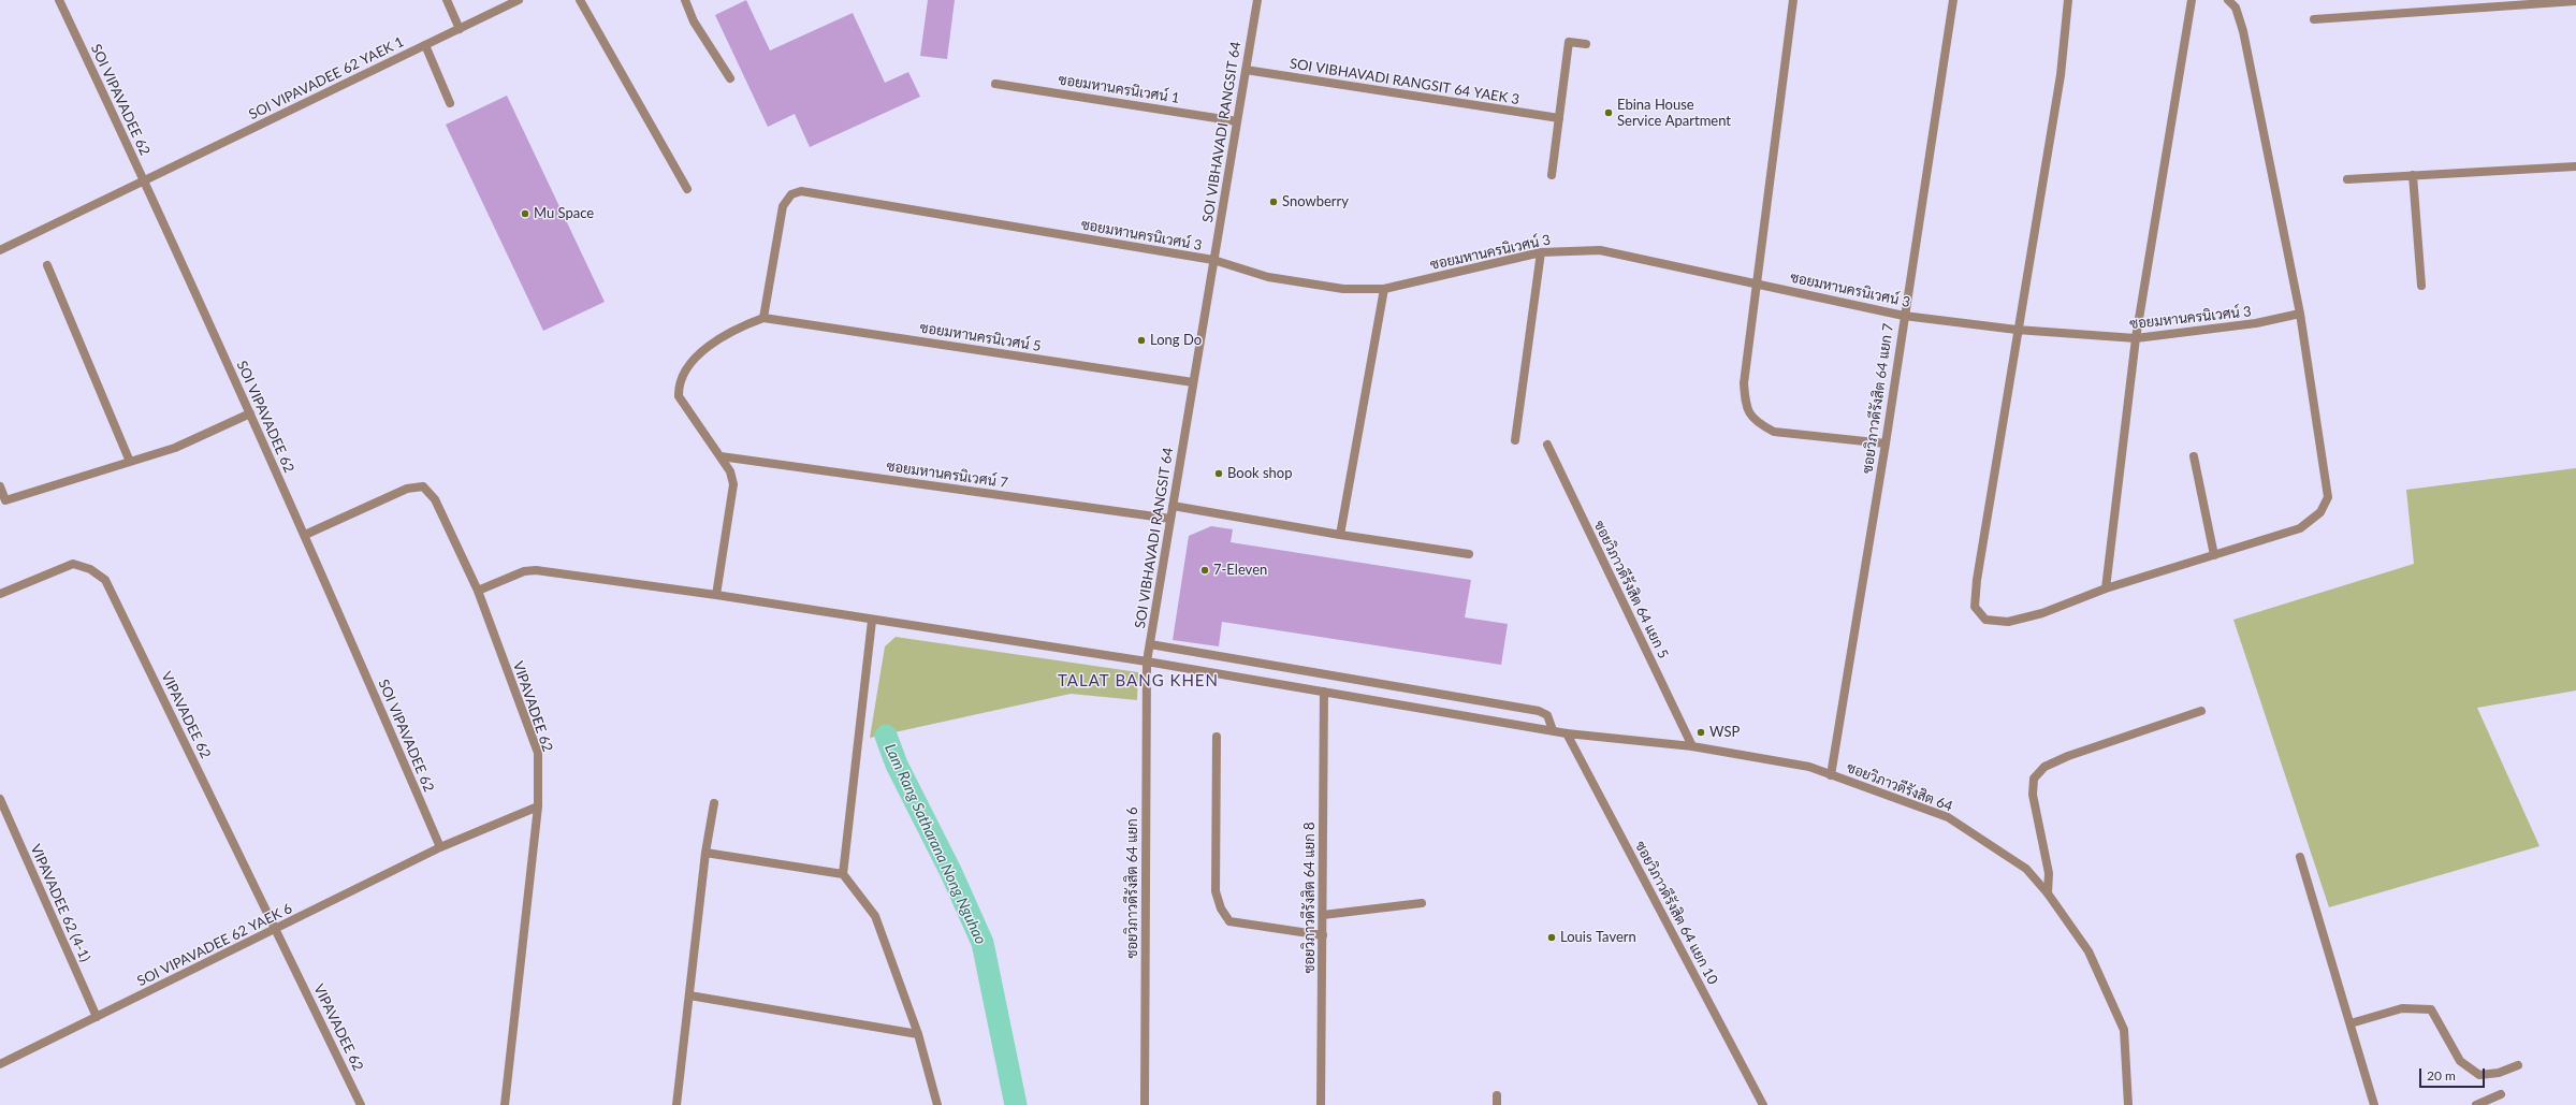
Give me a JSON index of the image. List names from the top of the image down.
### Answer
{
  "streets": {
    "street": [
      "SOI VIPAVADEE 62 YAEK 1",
      "SOI VIBHAVADI RANGSIT 64 YAEK 3",
      "ซอยมหานครนิเวศน์ 1",
      "SOI VIPAVADEE 62",
      "SOI VIBHAVADI RANGSIT 64",
      "ซอยมหานครนิเวศน์ 3",
      "ซอยมหานครนิเวศน์ 5",
      "ซอยวิภาวดีรังสิต 64 แยก 7",
      "ซอยมหานครนิเวศน์ 7",
      "ซอยวิภาวดีรังสิต 64 แยก 5",
      "VIPAVADEE 62",
      "ซอยวิภาวดีรังสิต 64",
      "ซอยวิภาวดีรังสิต 64 แยก 6",
      "ซอยวิภาวดีรังสิต 64 แยก 8",
      "VIPAVADEE 62 (4-1)",
      "ซอยวิภาวดีรังสิต 64 แยก 10",
      "SOI VIPAVADEE 62 YAEK 6"
    ]
  },
  "crossings": [
    ["SOI VIPAVADEE 62 YAEK 1", "SOI VIPAVADEE 62"],
    ["SOI VIBHAVADI RANGSIT 64 YAEK 3", "SOI VIBHAVADI RANGSIT 64"],
    ["ซอยมหานครนิเวศน์ 1", "SOI VIBHAVADI RANGSIT 64"],
    ["SOI VIPAVADEE 62", "VIPAVADEE 62"],
    ["SOI VIPAVADEE 62", "SOI VIPAVADEE 62 YAEK 6"],
    ["SOI VIBHAVADI RANGSIT 64", "ซอยมหานครนิเวศน์ 3"],
    ["SOI VIBHAVADI RANGSIT 64", "ซอยมหานครนิเวศน์ 5"],
    ["SOI VIBHAVADI RANGSIT 64", "ซอยมหานครนิเวศน์ 7"],
    ["SOI VIBHAVADI RANGSIT 64", "ซอยวิภาวดีรังสิต 64 แยก 6"],
    ["ซอยมหานครนิเวศน์ 3", "ซอยมหานครนิเวศน์ 5"],
    ["ซอยมหานครนิเวศน์ 3", "ซอยวิภาวดีรังสิต 64 แยก 7"],
    ["ซอยวิภาวดีรังสิต 64 แยก 7", "ซอยวิภาวดีรังสิต 64"],
    ["ซอยวิภาวดีรังสิต 64 แยก 5", "ซอยวิภาวดีรังสิต 64"],
    ["VIPAVADEE 62", "SOI VIPAVADEE 62 YAEK 6"],
    ["ซอยวิภาวดีรังสิต 64", "ซอยวิภาวดีรังสิต 64 แยก 10"],
    ["VIPAVADEE 62 (4-1)", "SOI VIPAVADEE 62 YAEK 6"]
  ],
  "districts": ["TALAT BANG KHEN"],
  "water": ["Lam Rang Satharana Nong Nguhao"],
  "places": [
    "Ebina House Service Apartment",
    "Snowberry",
    "Mu Space",
    "Long Do",
    "Book shop",
    "7-Eleven",
    "WSP",
    "Louis Tavern"
  ],
  "scale_bar": "20 m"
}
